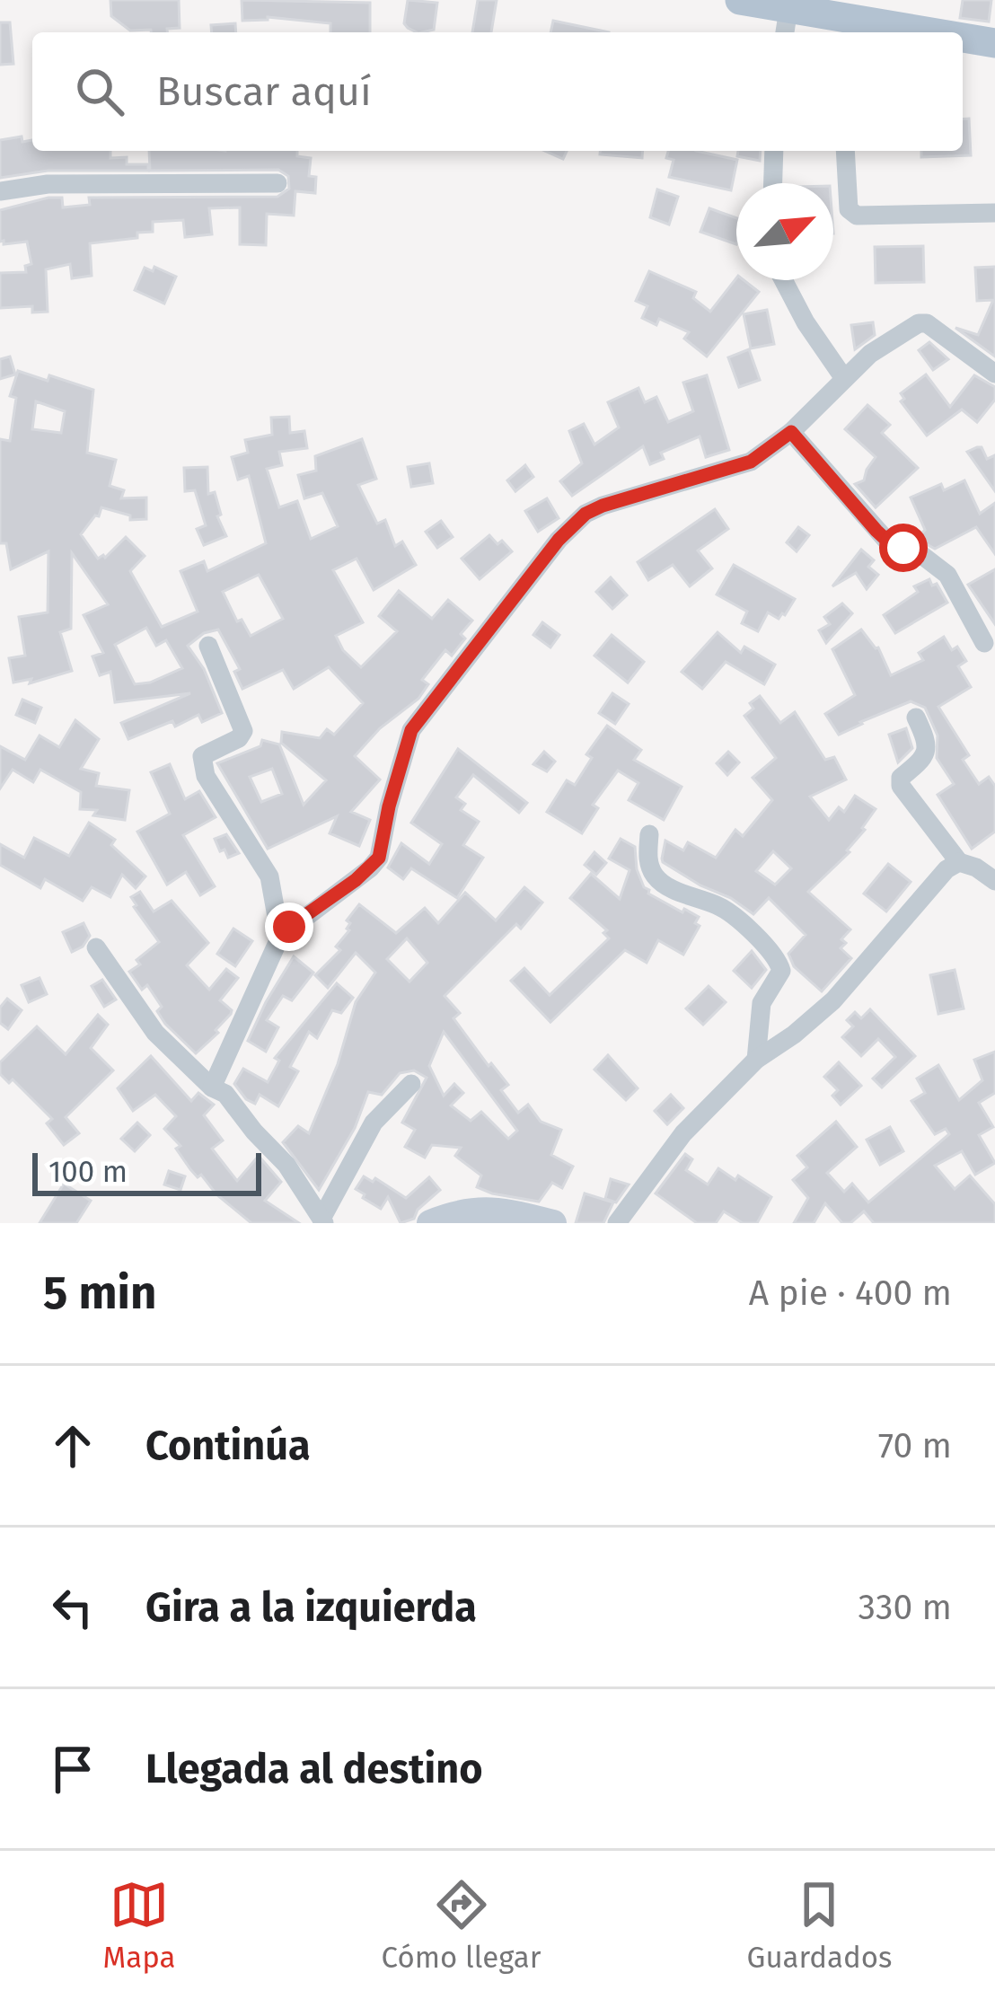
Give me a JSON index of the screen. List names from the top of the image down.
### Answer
{
  "scale_bar": "100 m",
  "north": "top right",
  "page": {
    "search": "Buscar aquí",
    "scale": "100 m",
    "heading": ["5 min", "A pie · 400 m"],
    "list": [
      ["Continúa", "70 m"],
      ["Gira a la izquierda", "330 m"],
      "Llegada al destino"
    ],
    "nav": ["Mapa", "Cómo llegar", "Guardados"]
  }
}
